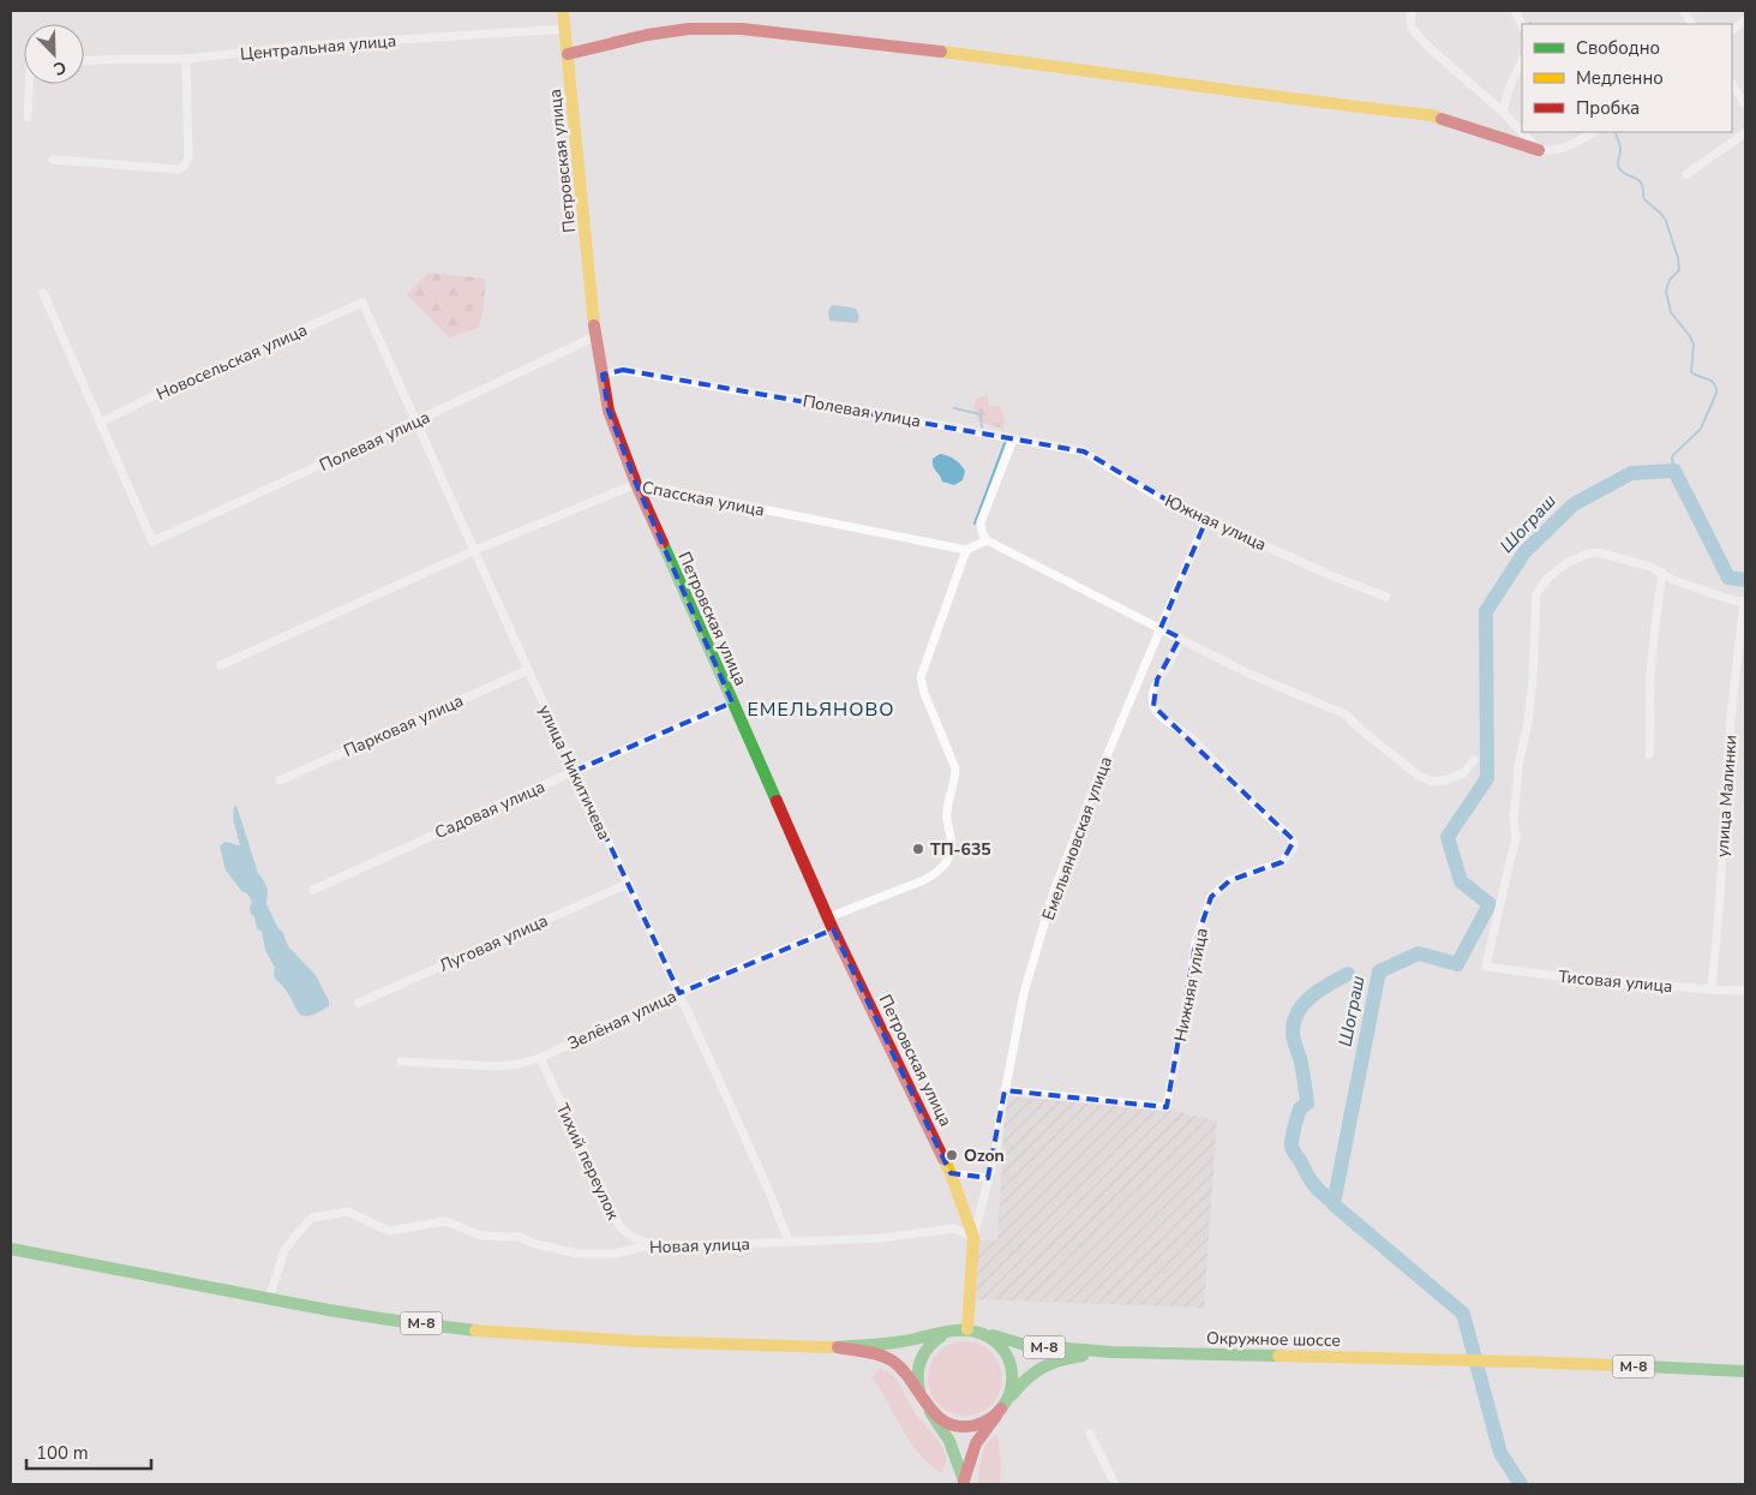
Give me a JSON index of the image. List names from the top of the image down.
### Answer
{
  "streets": {
    "main road": ["Петровская улица", "М-8", "Окружное шоссе"],
    "street": [
      "Центральная улица",
      "Новосельская улица",
      "Полевая улица",
      "Спасская улица",
      "Южная улица",
      "Парковая улица",
      "улица Никитичева",
      "улица Малинки",
      "Садовая улица",
      "Емельяновская улица",
      "Луговая улица",
      "Тисовая улица",
      "Нижняя улица",
      "Зелёная улица",
      "Тихий переулок",
      "Новая улица"
    ]
  },
  "crossings": [
    ["Центральная улица", "Петровская улица"],
    ["Петровская улица", "Полевая улица"],
    ["Петровская улица", "Спасская улица"],
    ["Петровская улица", "Садовая улица"],
    ["Петровская улица", "Емельяновская улица"],
    ["Петровская улица", "Зелёная улица"],
    ["Петровская улица", "Новая улица"],
    ["Петровская улица", "М-8"],
    ["Петровская улица", "Окружное шоссе"],
    ["Новосельская улица", "Полевая улица"],
    ["Новосельская улица", "улица Никитичева"],
    ["Полевая улица", "Южная улица"],
    ["Полевая улица", "улица Никитичева"],
    ["Спасская улица", "улица Никитичева"],
    ["Южная улица", "Емельяновская улица"],
    ["Парковая улица", "улица Никитичева"],
    ["улица Никитичева", "Садовая улица"],
    ["улица Никитичева", "Луговая улица"],
    ["улица Никитичева", "Зелёная улица"],
    ["улица Никитичева", "Новая улица"],
    ["улица Малинки", "Тисовая улица"],
    ["Емельяновская улица", "Нижняя улица"],
    ["Емельяновская улица", "Новая улица"],
    ["Зелёная улица", "Тихий переулок"],
    ["Тихий переулок", "Новая улица"],
    ["Новая улица", "М-8"],
    ["М-8", "Окружное шоссе"]
  ],
  "districts": ["ЕМЕЛЬЯНОВО"],
  "water": ["Шограш"],
  "places": ["ТП-635", "Ozon"],
  "legend": ["Свободно", "Медленно", "Пробка"],
  "scale_bar": "100 m",
  "north": "bottom right"
}
